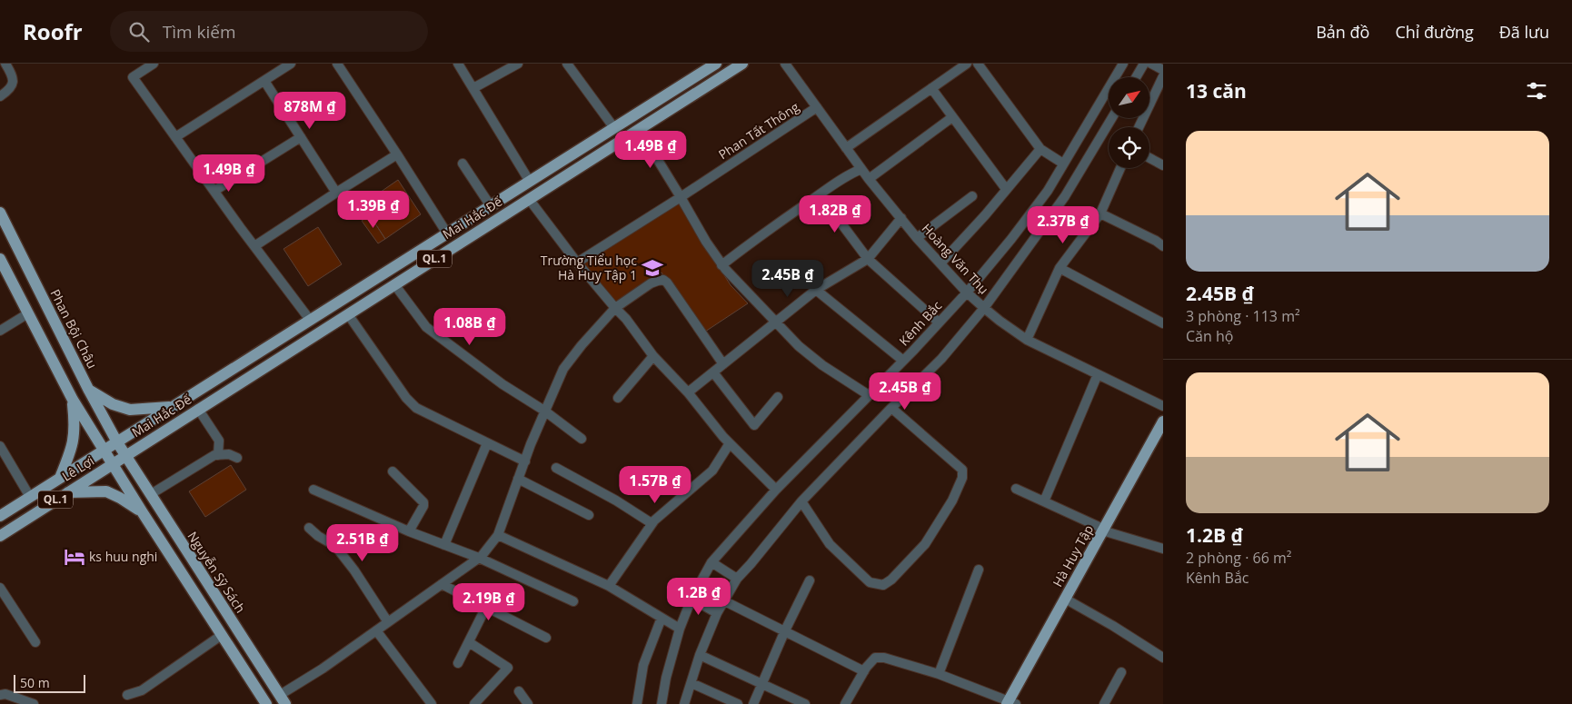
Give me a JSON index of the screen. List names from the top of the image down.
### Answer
{
  "streets": {
    "main road": [
      "Mai Hắc Đế",
      "QL.1",
      "Phan Bội Châu",
      "Lê Lợi",
      "Hà Huy Tập",
      "Nguyễn Sỹ Sách"
    ],
    "street": ["Phan Tất Thông", "Hoàng Văn Thụ", "Kênh Bắc"]
  },
  "crossings": [
    ["Phan Tất Thông", "Hoàng Văn Thụ"],
    ["Mai Hắc Đế", "Phan Bội Châu"],
    ["Mai Hắc Đế", "Lê Lợi"],
    ["Mai Hắc Đế", "Nguyễn Sỹ Sách"],
    ["Hoàng Văn Thụ", "Kênh Bắc"],
    ["Phan Bội Châu", "Lê Lợi"],
    ["Phan Bội Châu", "Nguyễn Sỹ Sách"],
    ["Lê Lợi", "Nguyễn Sỹ Sách"]
  ],
  "places": {
    "school or university": ["Trường Tiểu học Hà Huy Tập 1"],
    "hotel": ["ks huu nghi"]
  },
  "scale_bar": "50 m",
  "north": "top right",
  "page": {
    "header": "Roofr",
    "search": "Tìm kiếm",
    "nav": ["Bản đồ", "Chỉ đường", "Đã lưu"],
    "heading": "13 căn",
    "price": [
      "878M ₫",
      "1.49B ₫",
      "1.49B ₫",
      "1.39B ₫",
      "1.82B ₫",
      "2.37B ₫",
      "2.45B ₫",
      "1.08B ₫",
      "2.45B ₫",
      "1.57B ₫",
      "2.51B ₫",
      "1.2B ₫",
      "2.19B ₫"
    ],
    "list": [
      {
        "name": "2.45B ₫",
        "note": "3 phòng · 113 m² · Căn hộ"
      },
      {
        "name": "1.2B ₫",
        "note": "2 phòng · 66 m² · Kênh Bắc"
      }
    ],
    "scale": "50 m"
  }
}
